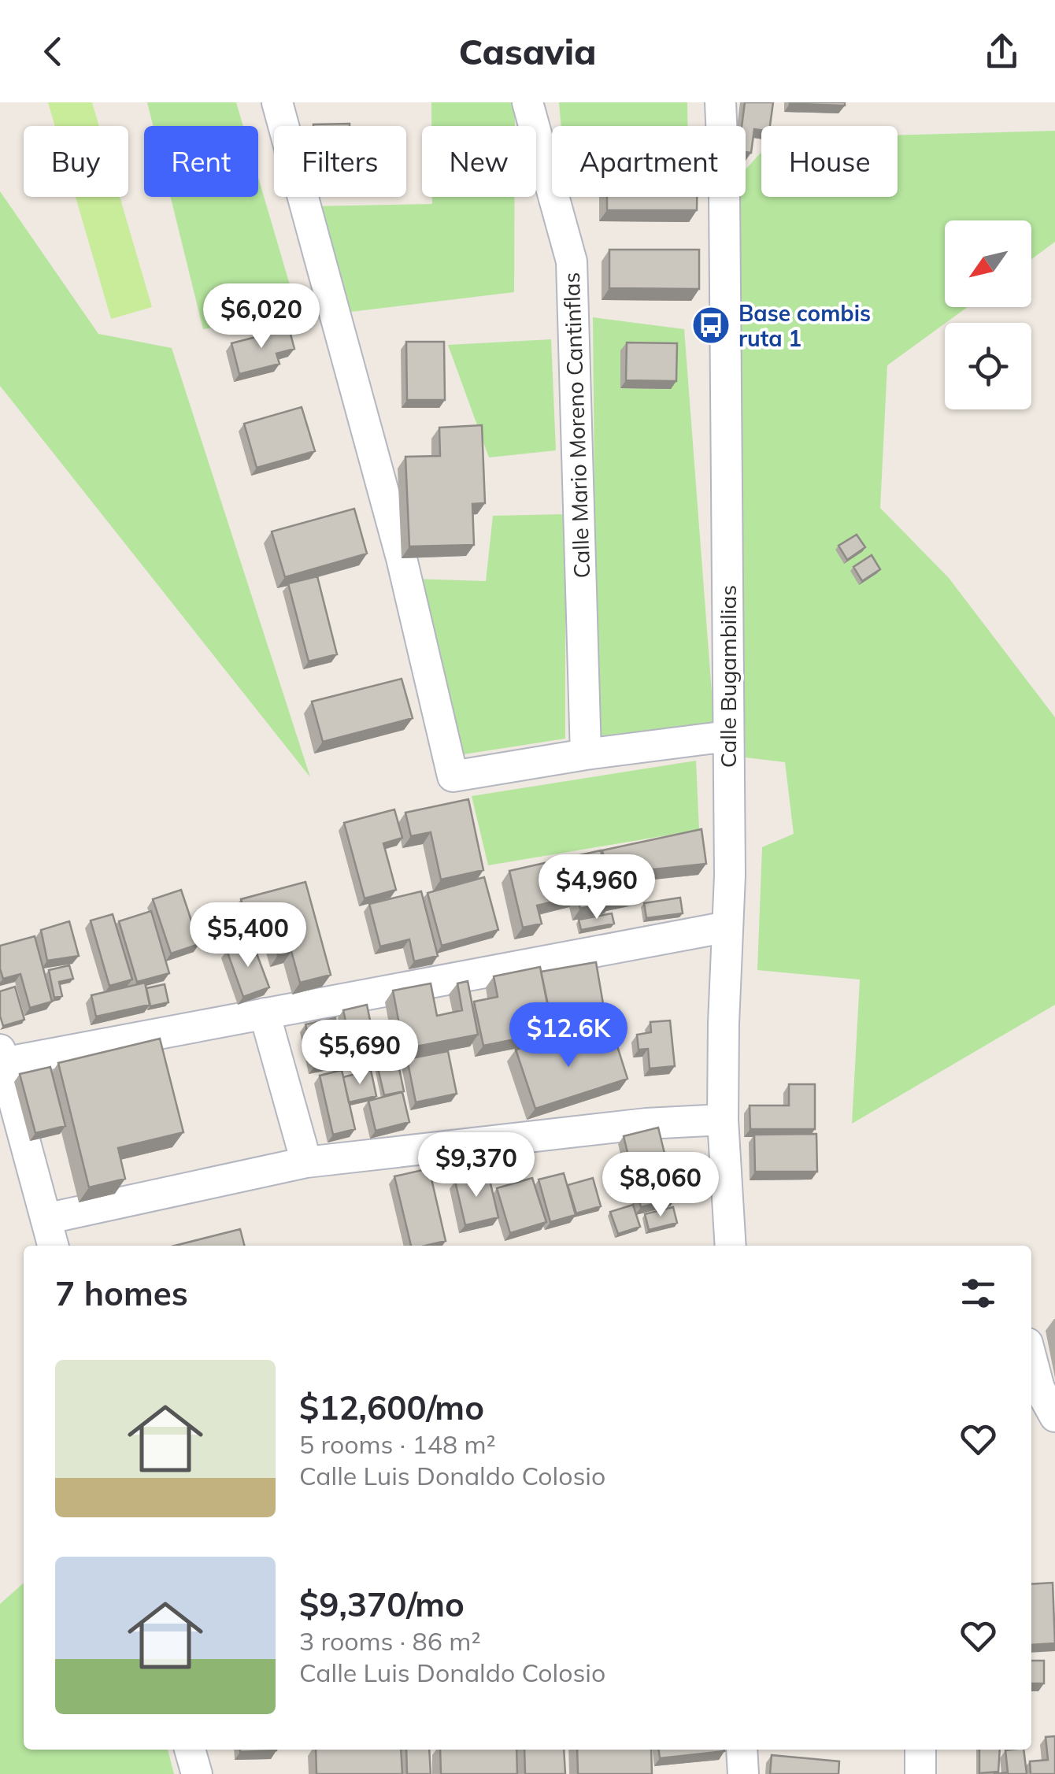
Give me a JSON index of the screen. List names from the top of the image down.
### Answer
{
  "streets": {
    "street": ["Calle Mario Moreno Cantinflas", "Calle Bugambilias"]
  },
  "places": {
    "bus stop": ["Base combis ruta 1"]
  },
  "north": "bottom left",
  "page": {
    "header": "Casavia",
    "chip": [
      "Buy",
      "Rent",
      "Filters",
      "New",
      "Apartment",
      "House"
    ],
    "price": [
      "$6,020",
      "$4,960",
      "$5,400",
      "$12.6K",
      "$5,690",
      "$9,370",
      "$8,060"
    ],
    "heading": "7 homes",
    "list": [
      {
        "name": "$12,600/mo",
        "note": "5 rooms · 148 m² · Calle Luis Donaldo Colosio"
      },
      {
        "name": "$9,370/mo",
        "note": "3 rooms · 86 m² · Calle Luis Donaldo Colosio"
      }
    ]
  }
}
